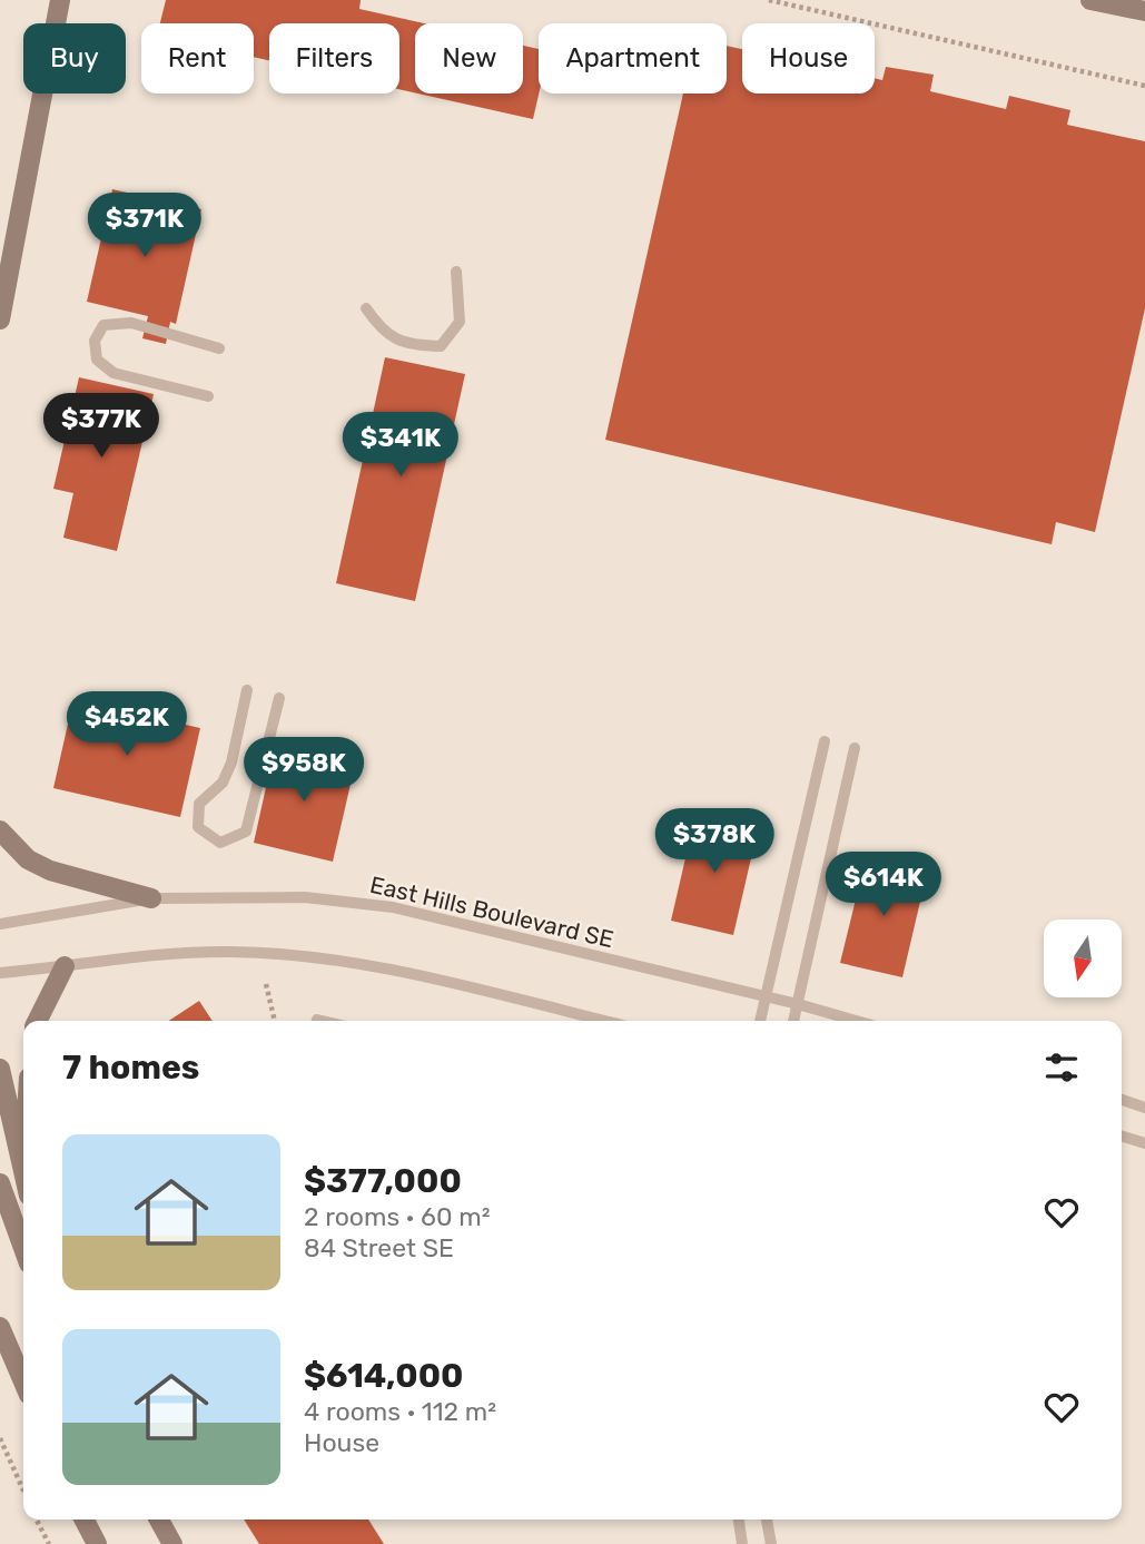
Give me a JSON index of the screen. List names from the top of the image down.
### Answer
{
  "streets": {
    "lane": ["East Hills Boulevard SE"]
  },
  "north": "bottom",
  "page": {
    "chip": [
      "Buy",
      "Rent",
      "Filters",
      "New",
      "Apartment",
      "House"
    ],
    "price": [
      "$371K",
      "$377K",
      "$341K",
      "$452K",
      "$958K",
      "$378K",
      "$614K"
    ],
    "heading": "7 homes",
    "list": [
      {
        "name": "$377,000",
        "note": "2 rooms · 60 m² · 84 Street SE"
      },
      {
        "name": "$614,000",
        "note": "4 rooms · 112 m² · House"
      }
    ]
  }
}
